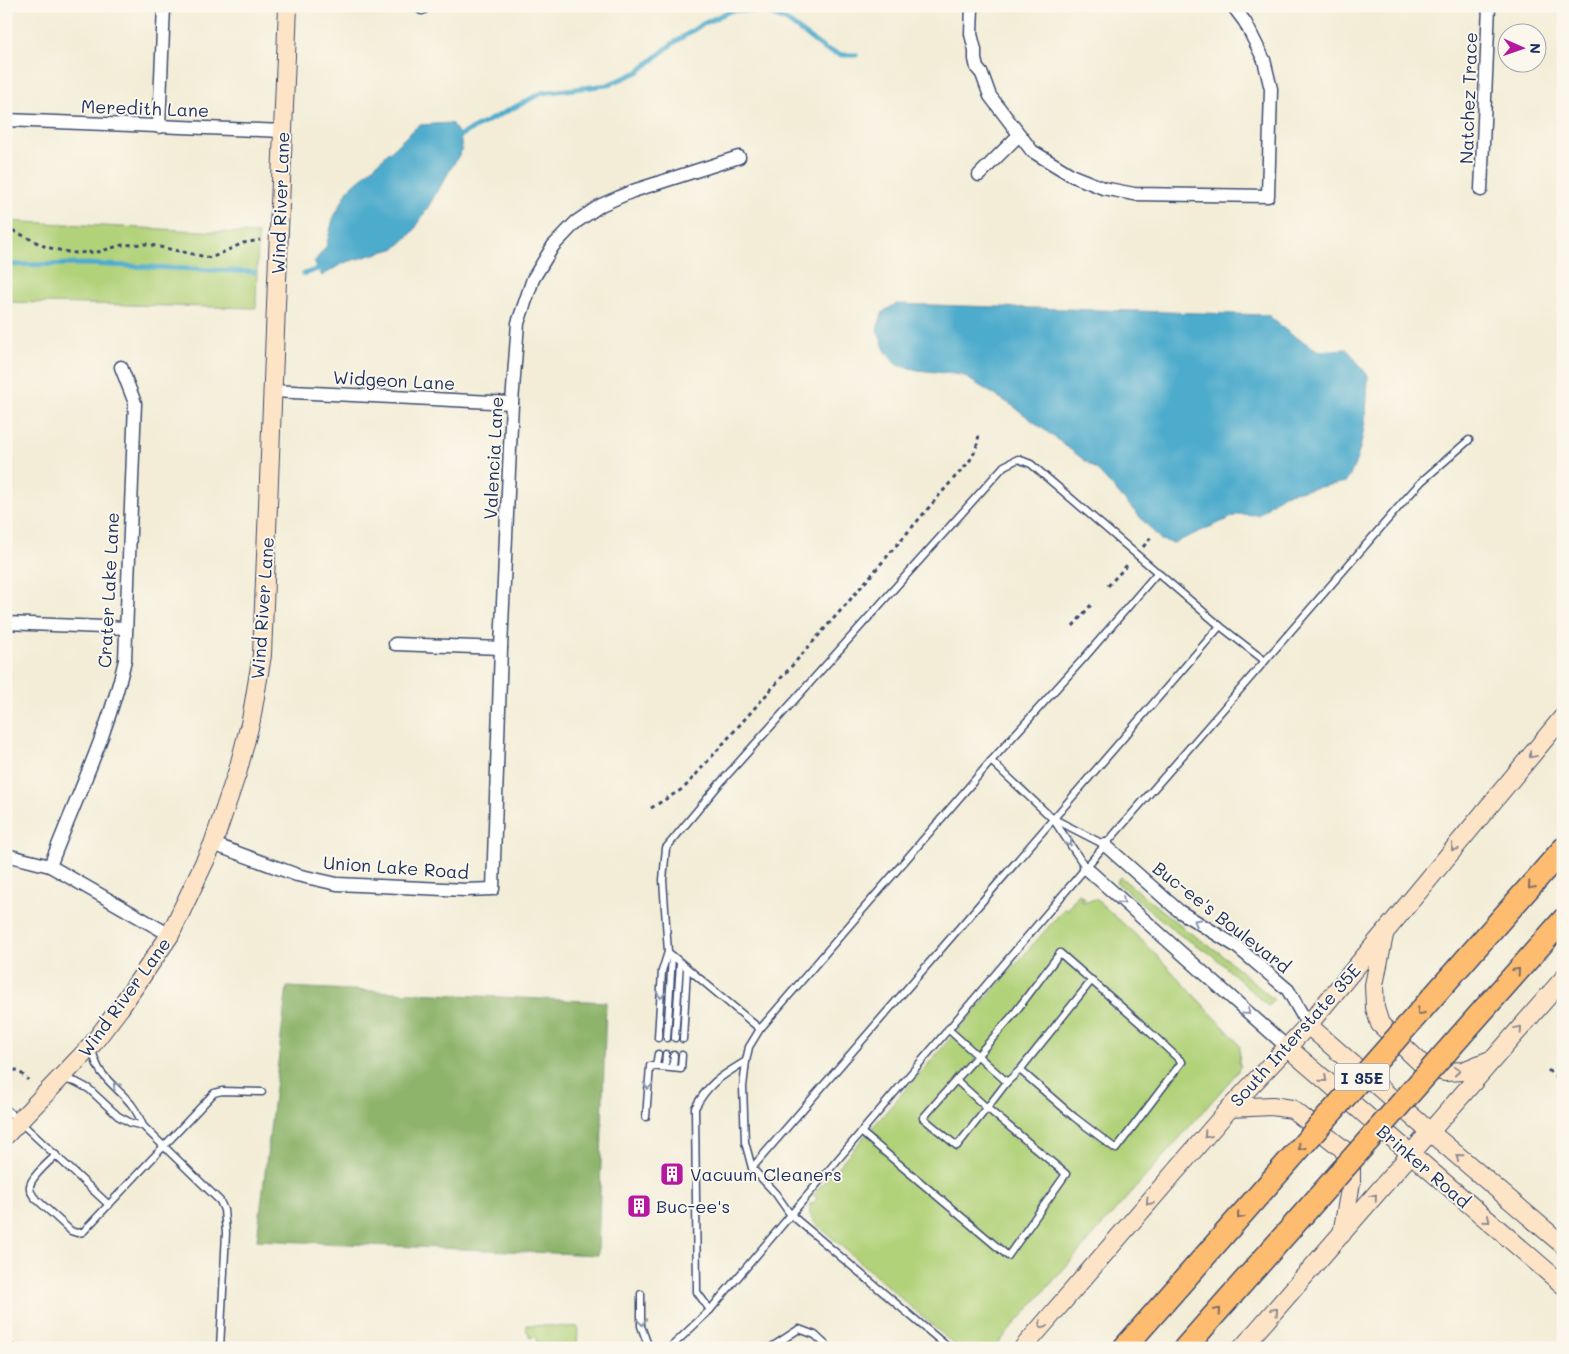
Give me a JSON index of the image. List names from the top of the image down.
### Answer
{
  "streets": {
    "highway": ["I 35E"],
    "street": [
      "Natchez Trace",
      "Meredith Lane",
      "Wind River Lane",
      "Widgeon Lane",
      "Valencia Lane",
      "Crater Lake Lane",
      "Union Lake Road",
      "Buc-ee's Boulevard",
      "South Interstate 35E",
      "Brinker Road"
    ]
  },
  "crossings": [
    ["Meredith Lane", "Wind River Lane"],
    ["Wind River Lane", "Widgeon Lane"],
    ["Wind River Lane", "Union Lake Road"],
    ["Widgeon Lane", "Valencia Lane"],
    ["Valencia Lane", "Union Lake Road"],
    ["Buc-ee's Boulevard", "South Interstate 35E"],
    ["Buc-ee's Boulevard", "Brinker Road"],
    ["South Interstate 35E", "Brinker Road"]
  ],
  "one_way": ["South Interstate 35E"],
  "places": {
    "building": ["Vacuum Cleaners", "Buc-ee's"]
  },
  "north": "right"
}
